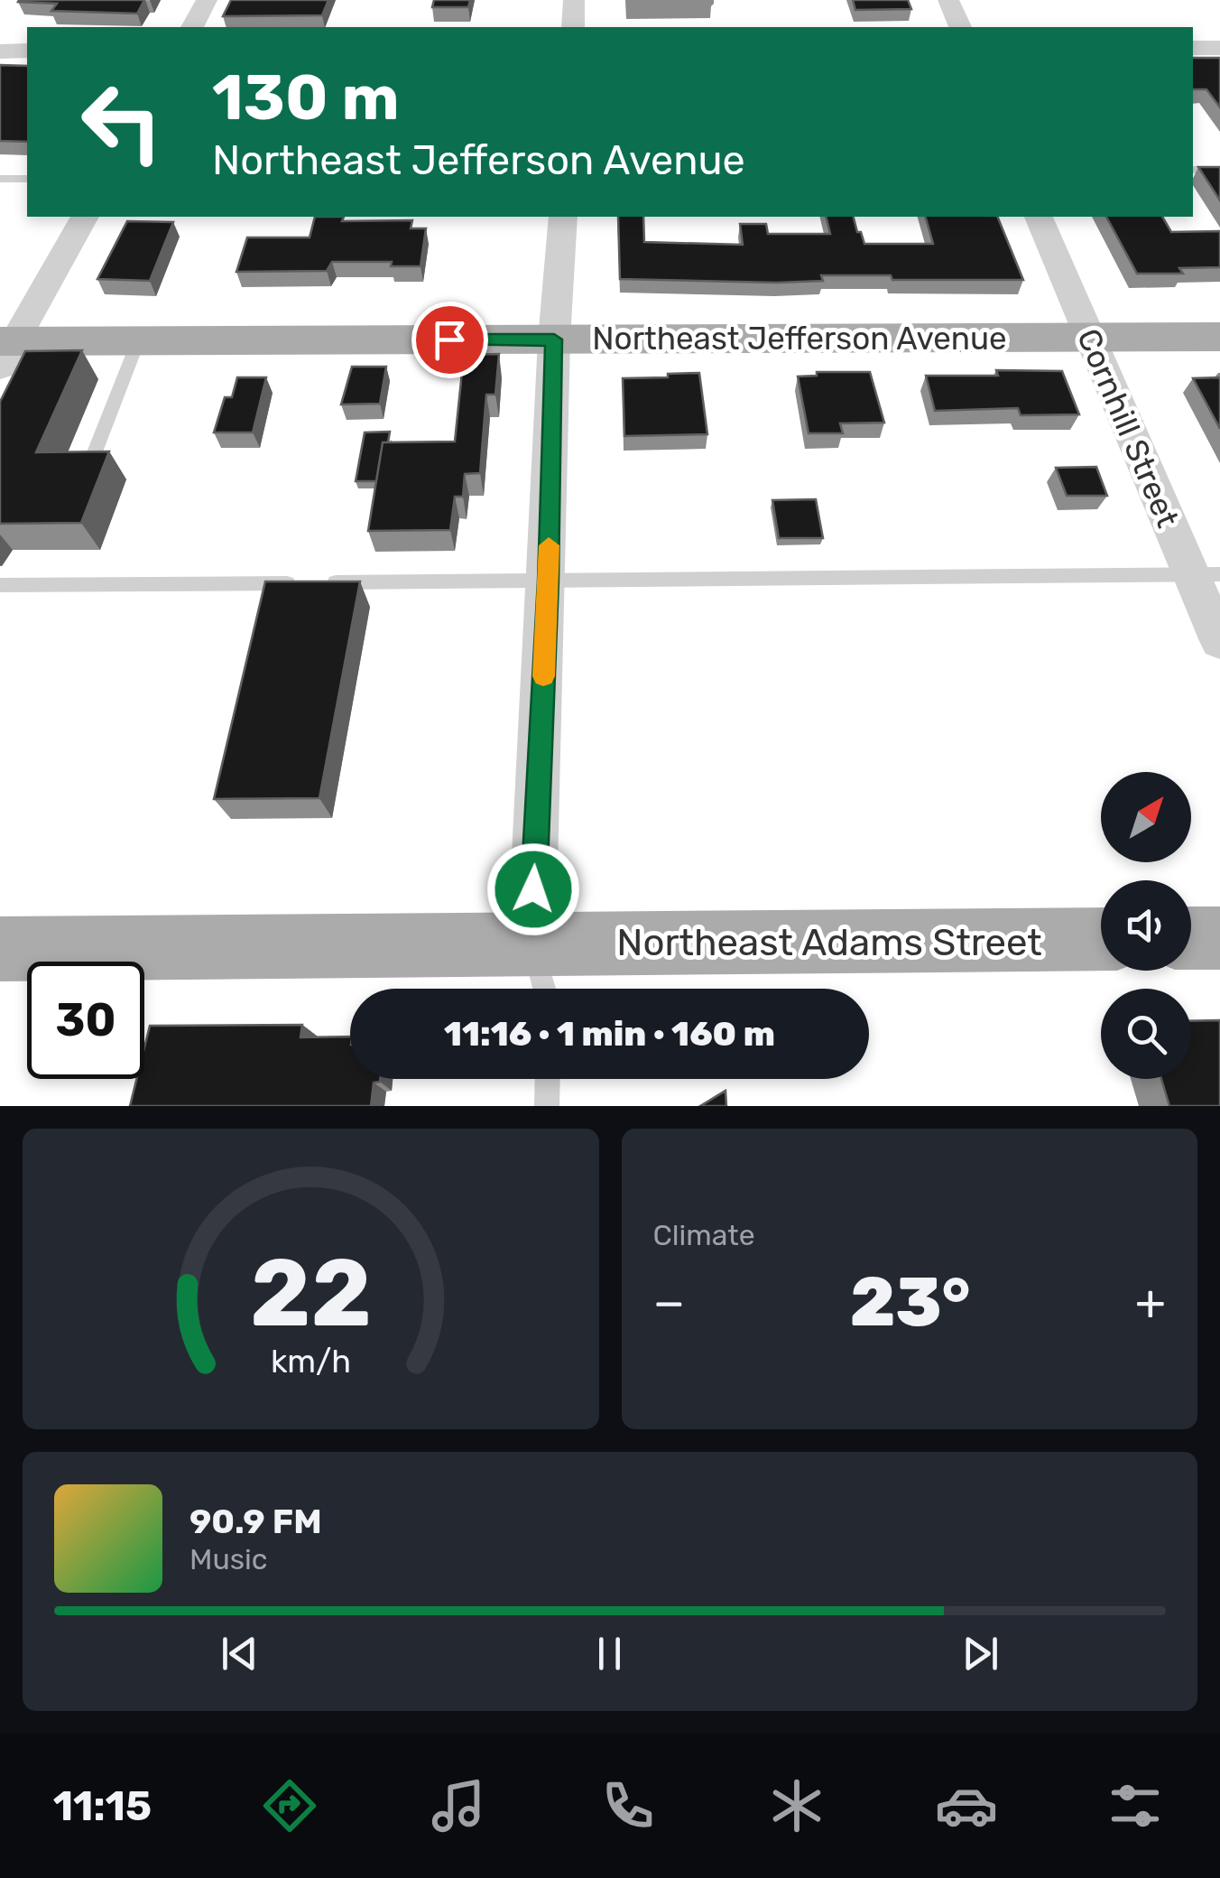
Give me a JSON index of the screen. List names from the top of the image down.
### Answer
{
  "streets": {
    "main road": ["Northeast Jefferson Avenue", "Northeast Adams Street"],
    "street": ["Cornhill Street"]
  },
  "crossings": [
    ["Northeast Jefferson Avenue", "Cornhill Street"]
  ],
  "north": "top right",
  "page": {
    "turn": ["130 m", "Northeast Jefferson Avenue"],
    "limit": "30",
    "trip": "11:16 · 1 min · 160 m",
    "tile": "Climate",
    "heat": ["−", "23°", "+"],
    "song": ["90.9 FM", "Music"],
    "tabs": "11:15",
    "gauge": ["22", "km/h"]
  }
}
